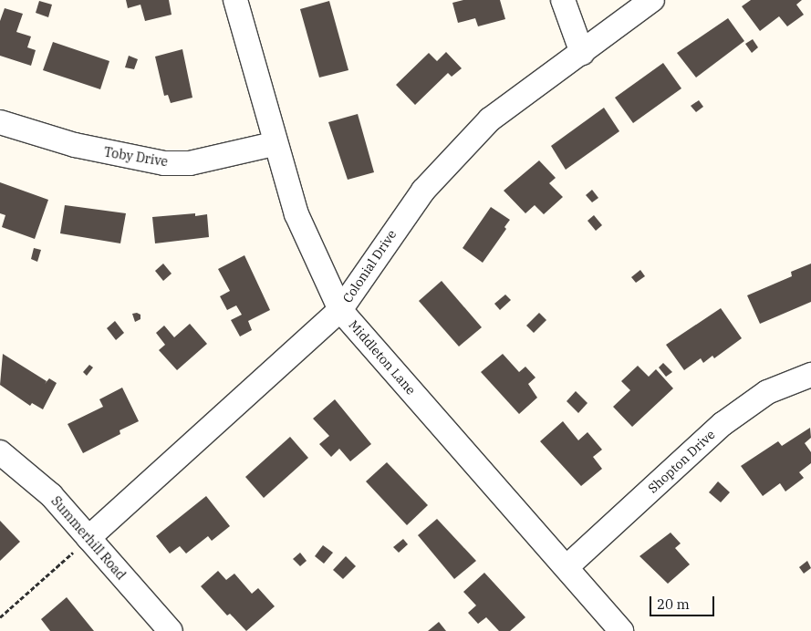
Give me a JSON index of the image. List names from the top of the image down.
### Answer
{
  "streets": {
    "street": [
      "Toby Drive",
      "Colonial Drive",
      "Middleton Lane",
      "Shopton Drive",
      "Summerhill Road"
    ]
  },
  "crossings": [
    ["Toby Drive", "Middleton Lane"],
    ["Colonial Drive", "Middleton Lane"],
    ["Colonial Drive", "Summerhill Road"],
    ["Middleton Lane", "Shopton Drive"]
  ],
  "scale_bar": "20 m"
}
